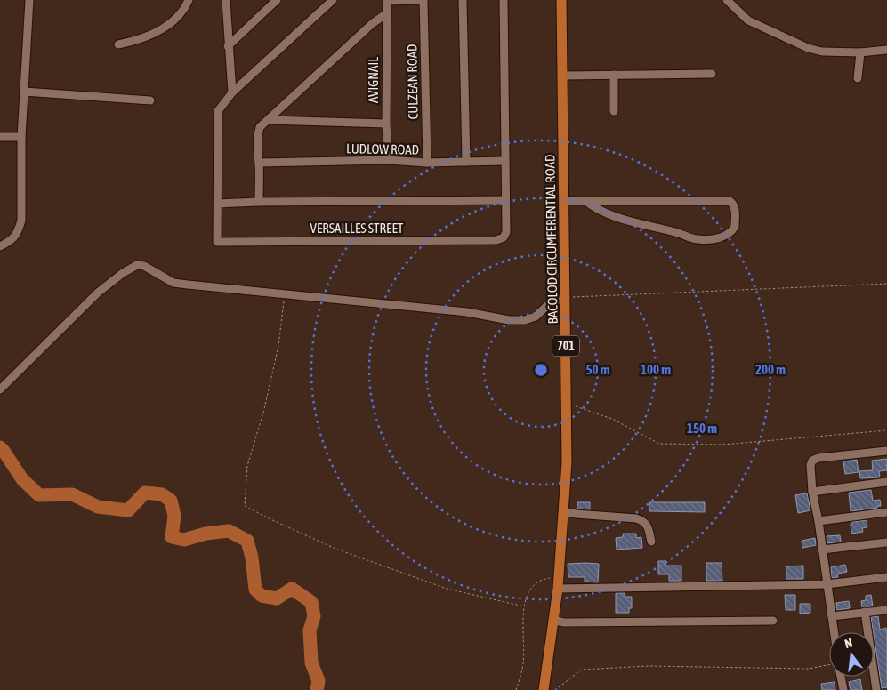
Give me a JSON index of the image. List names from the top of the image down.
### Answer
{
  "streets": {
    "main road": ["BACOLOD CIRCUMFERENTIAL ROAD", "701"],
    "street": [
      "AVIGNAIL",
      "CULZEAN ROAD",
      "LUDLOW ROAD",
      "VERSAILLES STREET"
    ]
  },
  "crossings": [
    ["AVIGNAIL", "LUDLOW ROAD"],
    ["CULZEAN ROAD", "LUDLOW ROAD"]
  ],
  "north": "top",
  "rings": [
    "50 m",
    "100 m",
    "200 m",
    "150 m"
  ]
}
